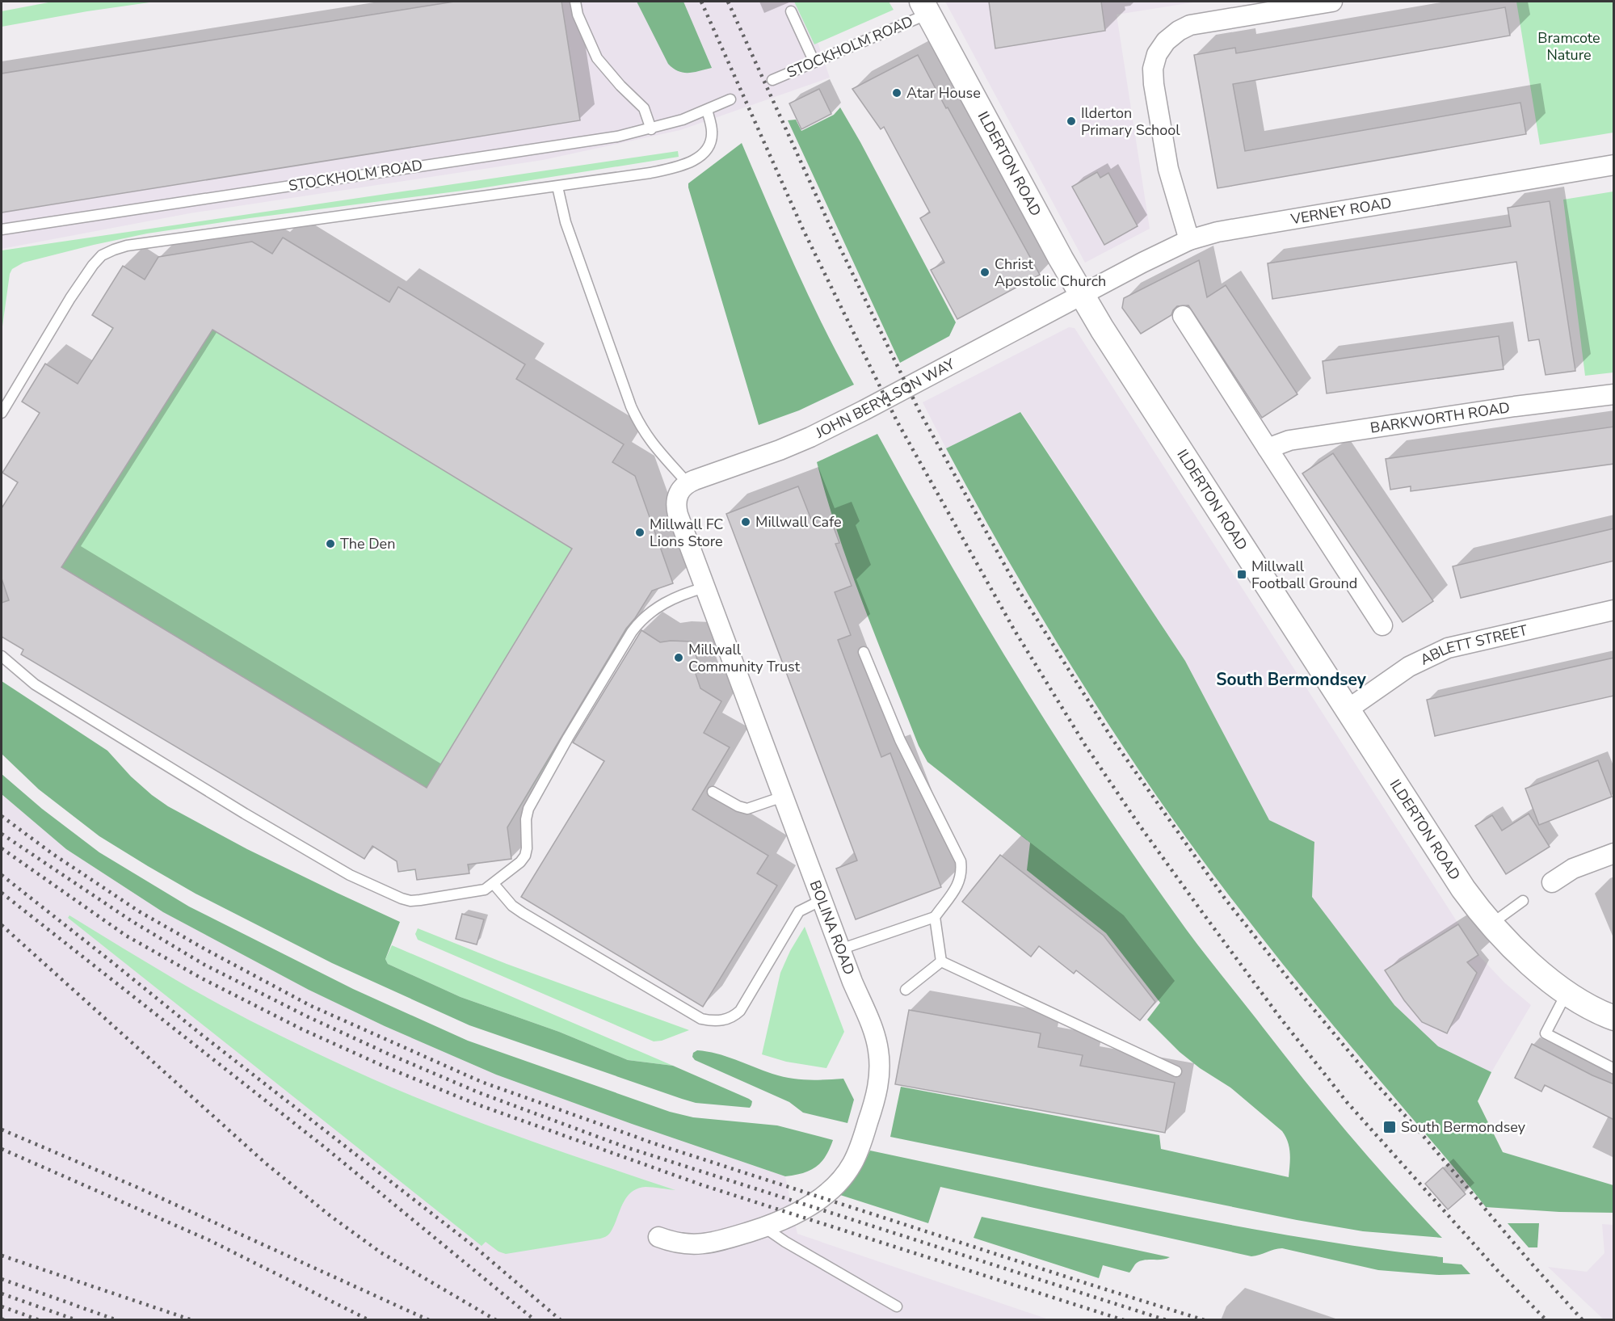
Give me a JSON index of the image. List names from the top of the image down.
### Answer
{
  "streets": {
    "street": [
      "ILDERTON ROAD",
      "VERNEY ROAD",
      "JOHN BERYLSON WAY",
      "BARKWORTH ROAD",
      "ABLETT STREET",
      "BOLINA ROAD"
    ],
    "lane": ["STOCKHOLM ROAD"]
  },
  "crossings": [
    ["STOCKHOLM ROAD", "ILDERTON ROAD"],
    ["ILDERTON ROAD", "VERNEY ROAD"],
    ["ILDERTON ROAD", "JOHN BERYLSON WAY"],
    ["ILDERTON ROAD", "ABLETT STREET"],
    ["VERNEY ROAD", "JOHN BERYLSON WAY"],
    ["JOHN BERYLSON WAY", "BOLINA ROAD"]
  ],
  "districts": ["South Bermondsey"],
  "parks": ["Bramcote Nature"],
  "places": {
    "other": [
      "Atar House",
      "Ilderton Primary School",
      "Christ Apostolic Church",
      "Millwall Cafe",
      "Millwall FC Lions Store",
      "The Den",
      "Millwall Community Trust"
    ],
    "transit": ["Millwall Football Ground", "South Bermondsey"]
  }
}
